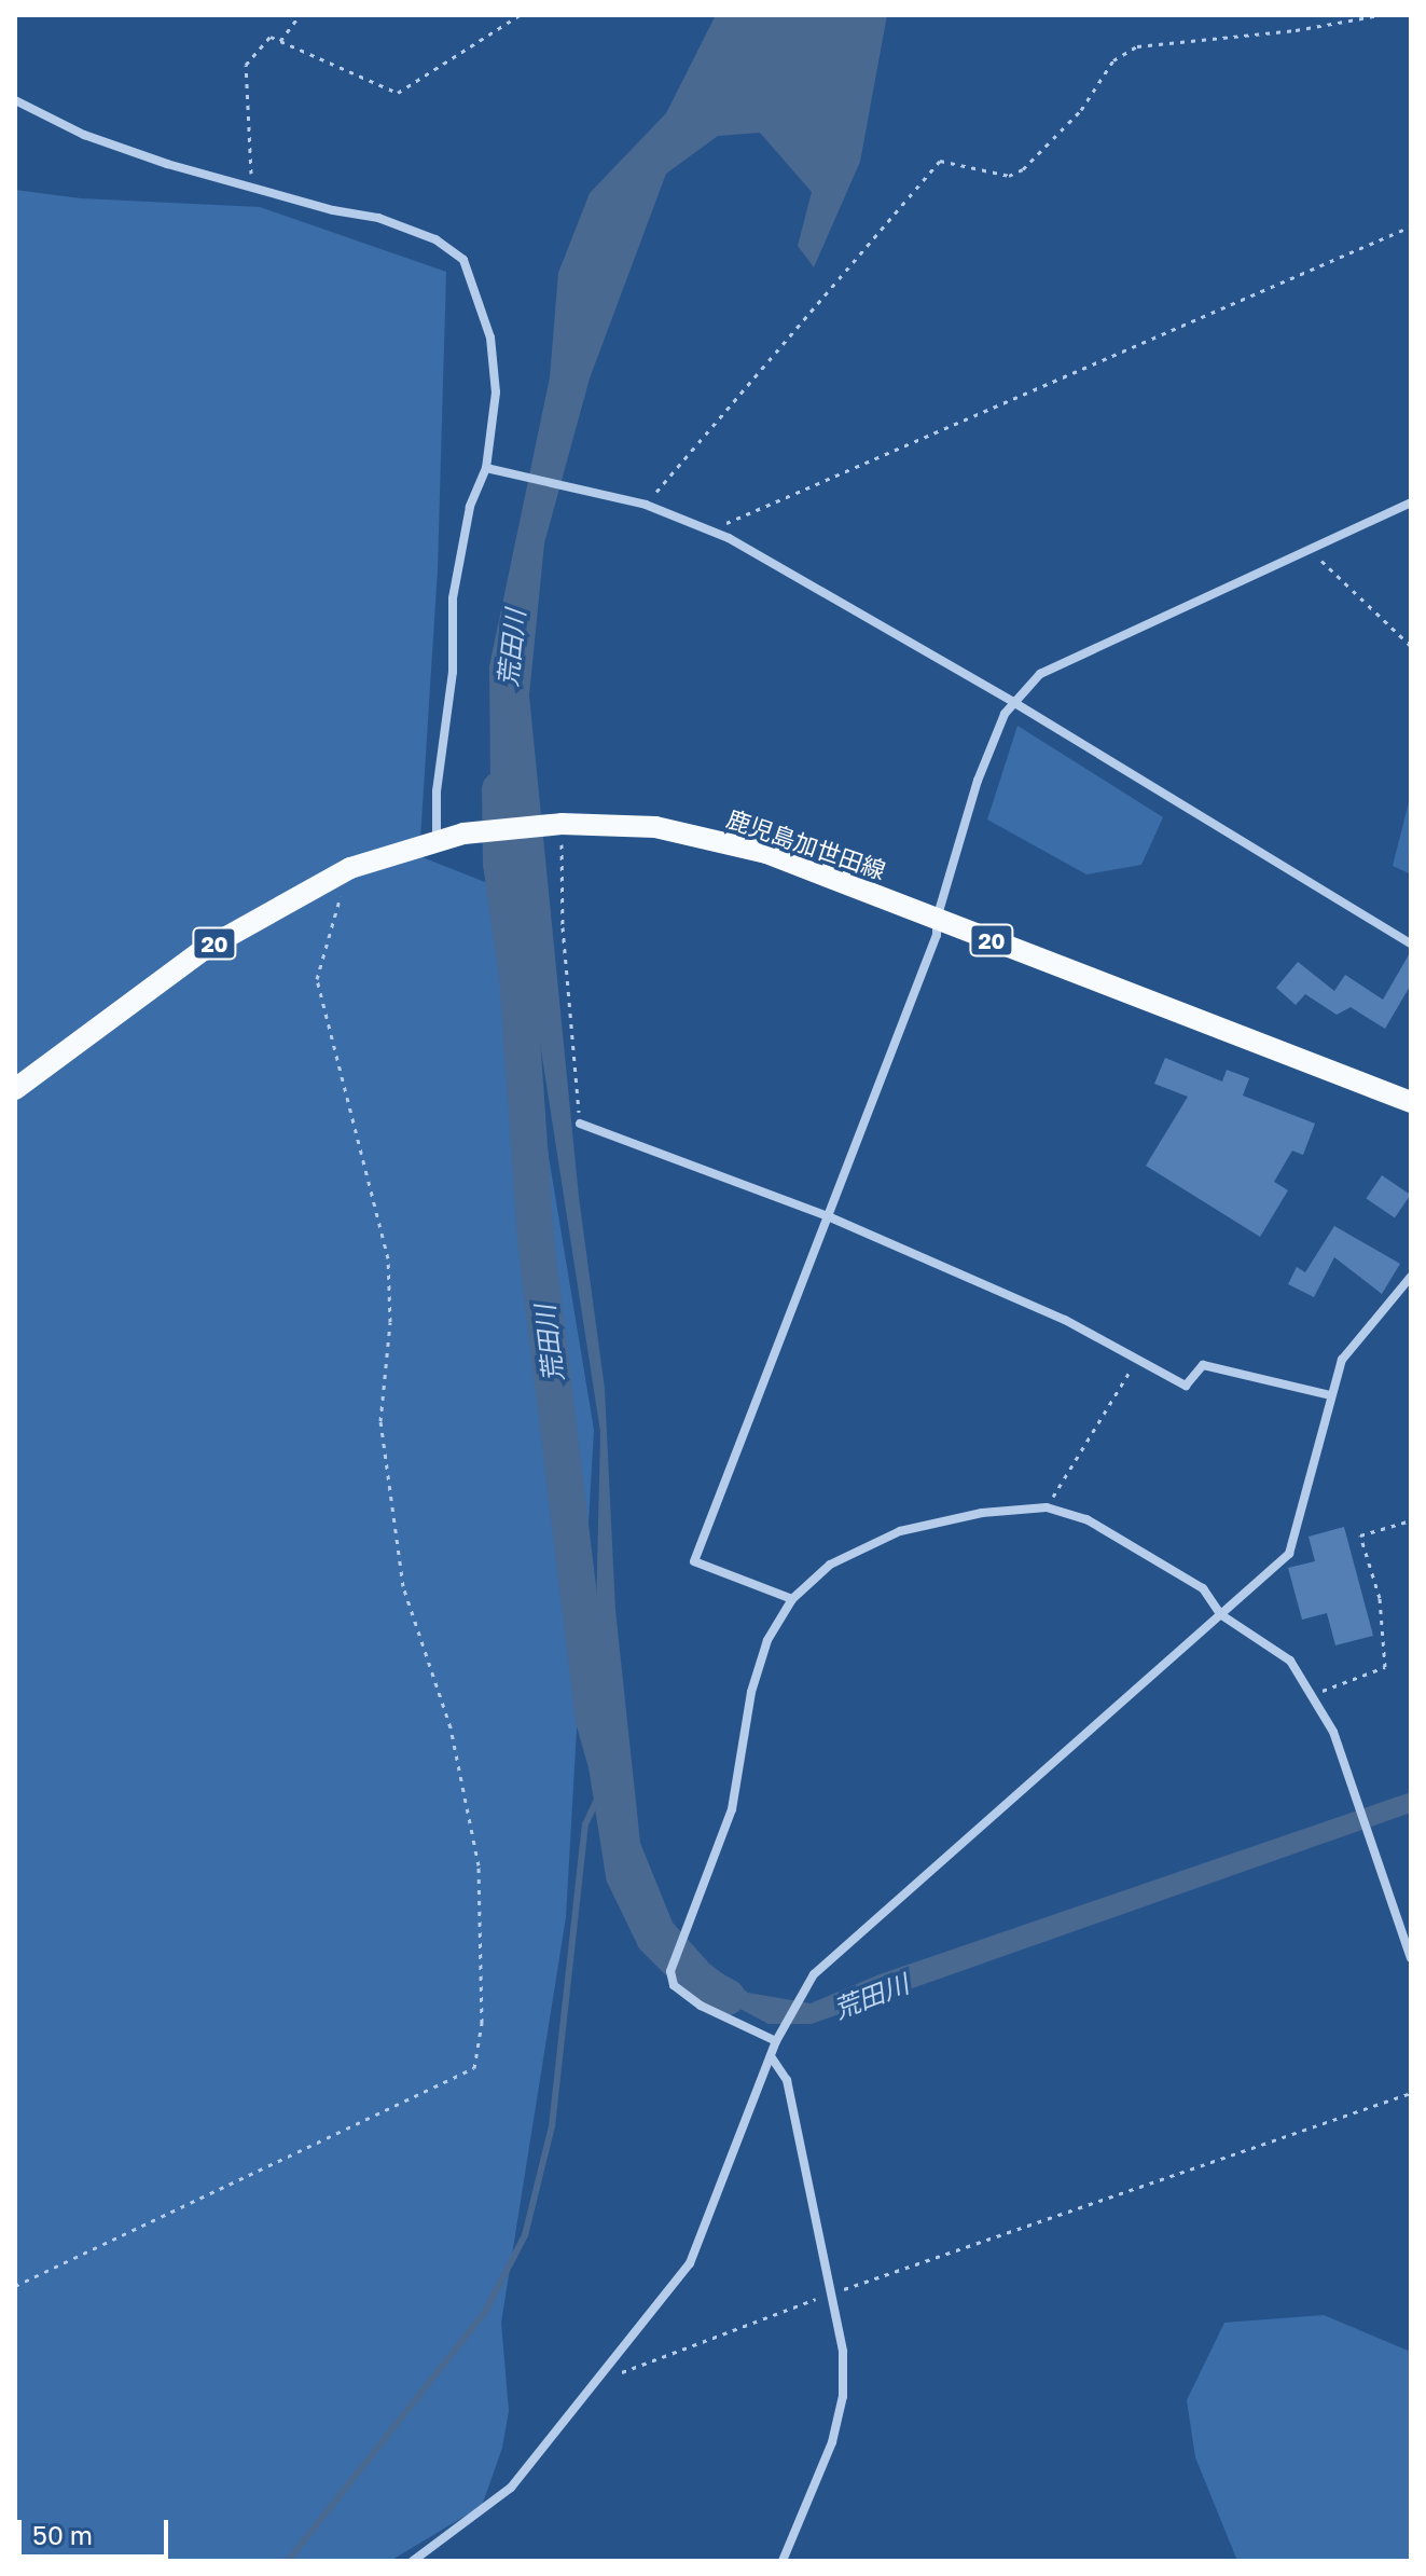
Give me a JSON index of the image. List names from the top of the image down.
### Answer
{
  "streets": {
    "main road": ["鹿児島加世田線", "20"]
  },
  "water": ["荒田川"],
  "scale_bar": "50 m"
}
